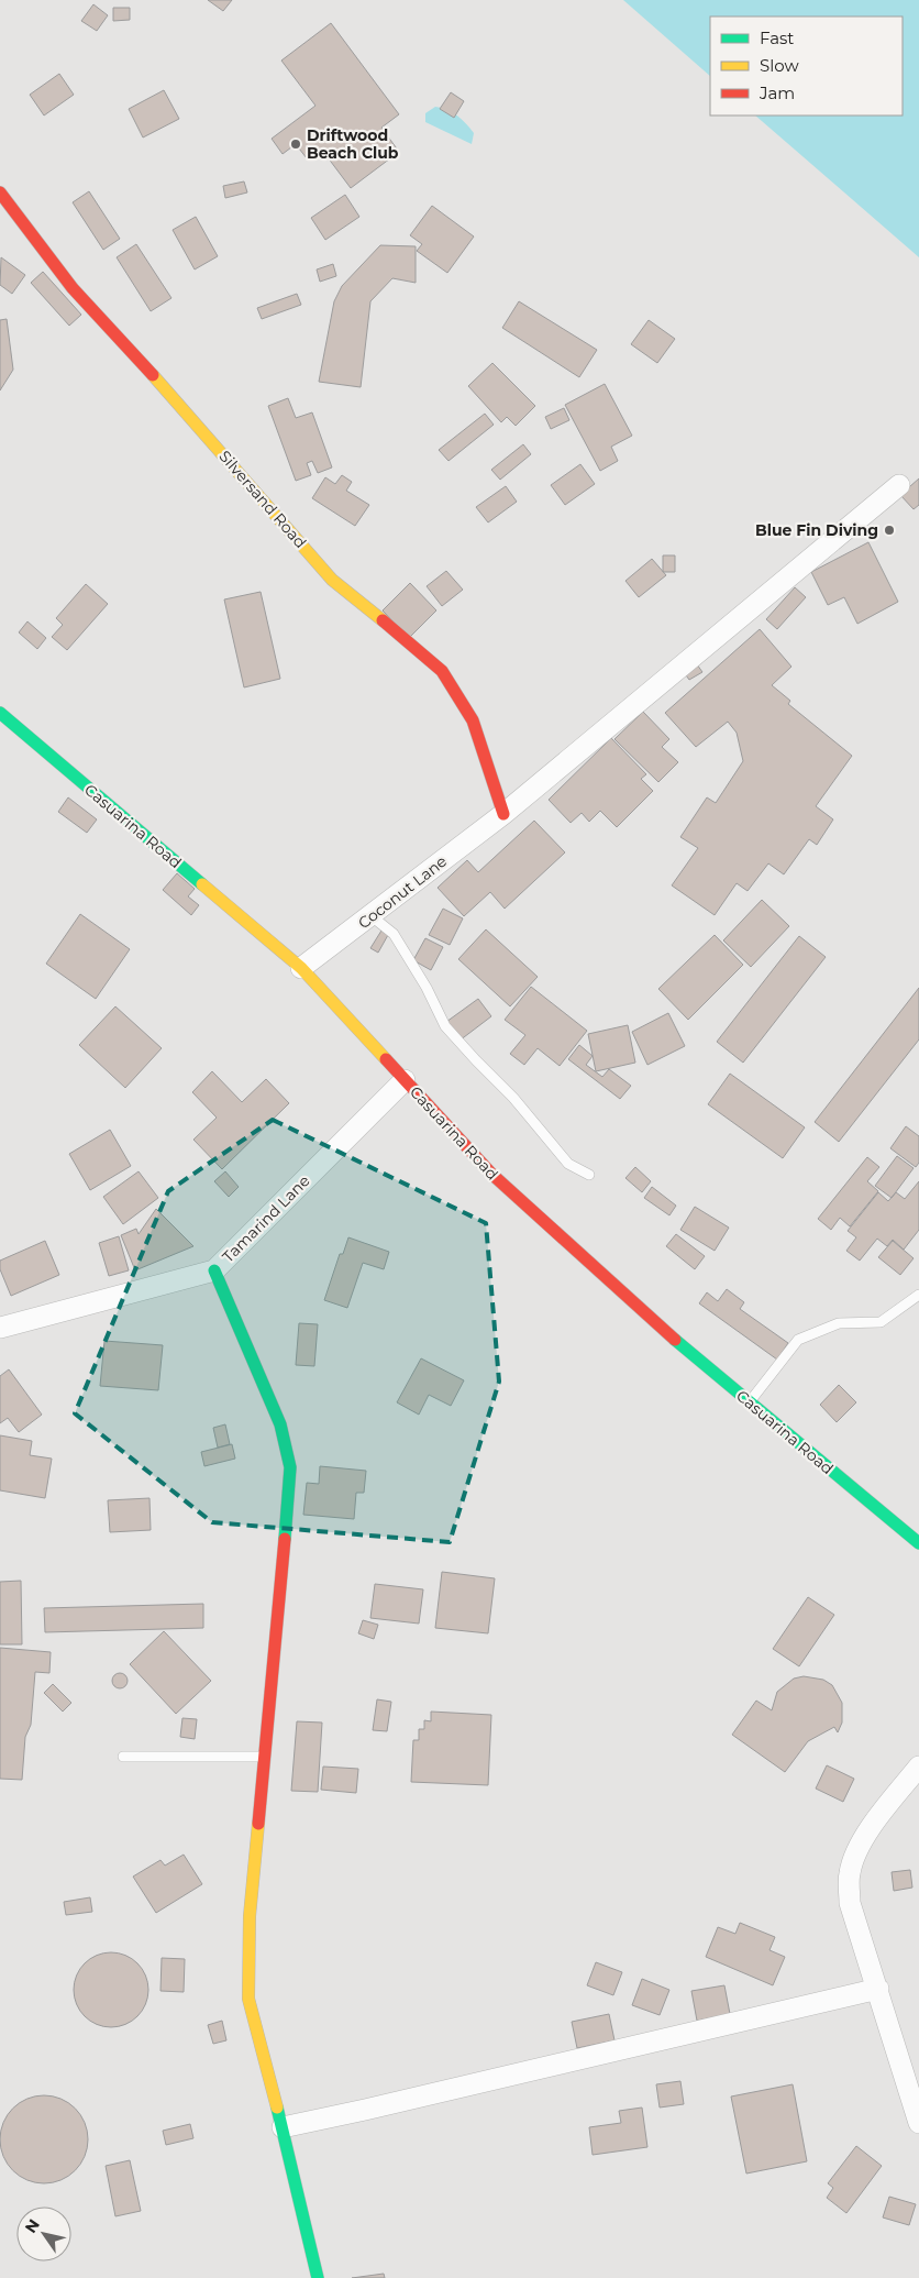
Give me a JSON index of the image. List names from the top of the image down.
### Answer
{
  "streets": {
    "street": [
      "Silversand Road",
      "Casuarina Road",
      "Coconut Lane",
      "Tamarind Lane"
    ]
  },
  "crossings": [
    ["Silversand Road", "Coconut Lane"],
    ["Casuarina Road", "Coconut Lane"],
    ["Casuarina Road", "Tamarind Lane"]
  ],
  "places": ["Driftwood Beach Club", "Blue Fin Diving"],
  "legend": ["Fast", "Slow", "Jam"],
  "north": "top left"
}
